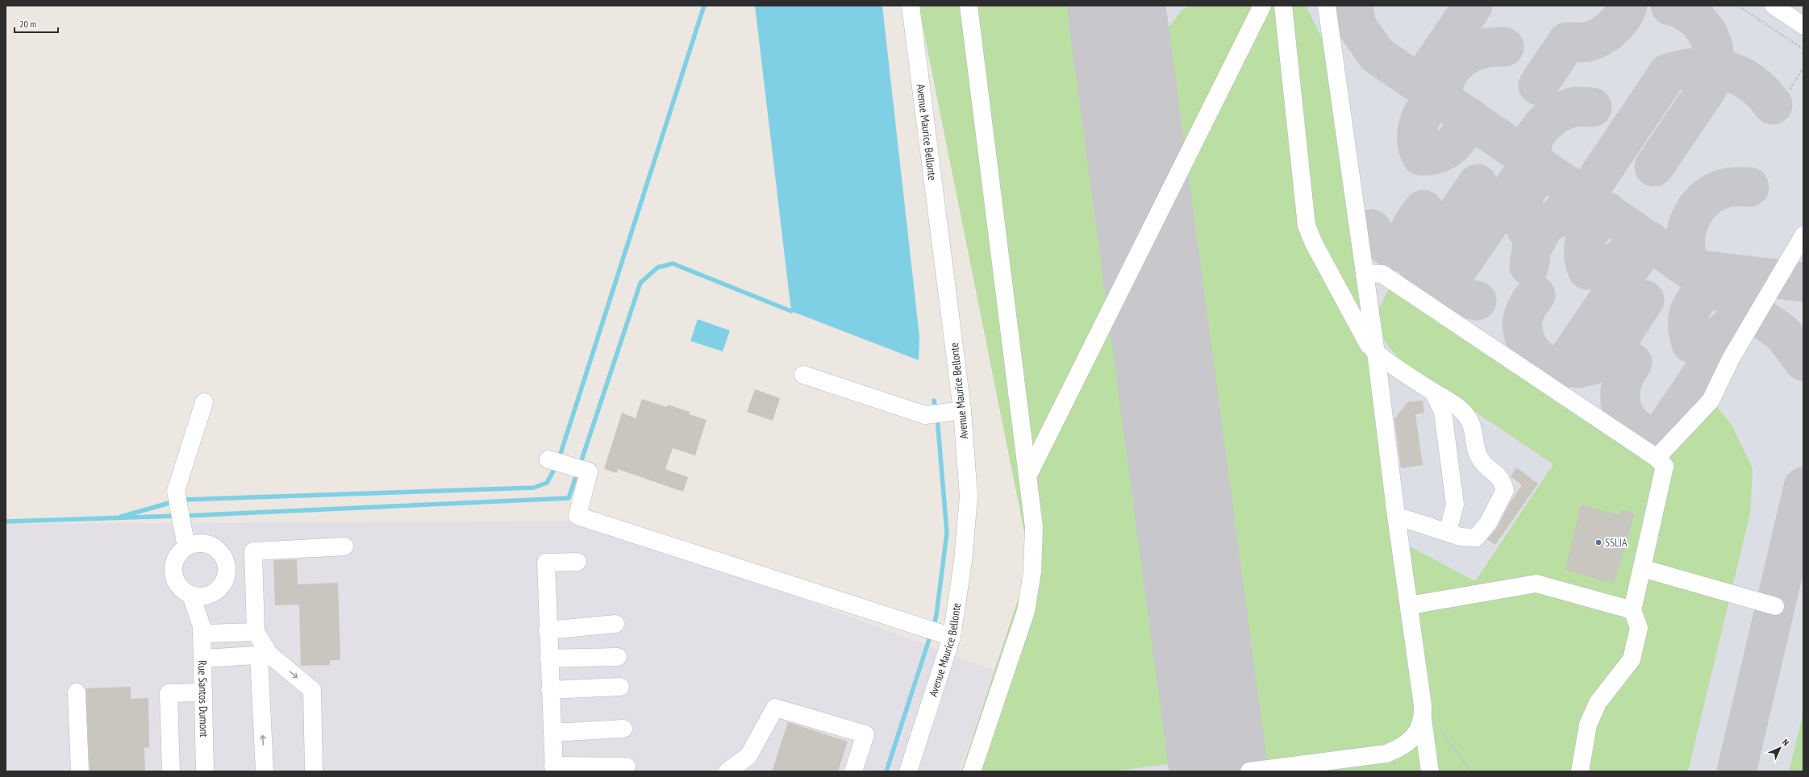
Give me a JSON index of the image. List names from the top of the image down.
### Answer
{
  "streets": {
    "street": ["Avenue Maurice Bellonte", "Rue Santos Dumont"]
  },
  "places": ["SSLIA"],
  "scale_bar": "20 m",
  "north": "top right"
}
